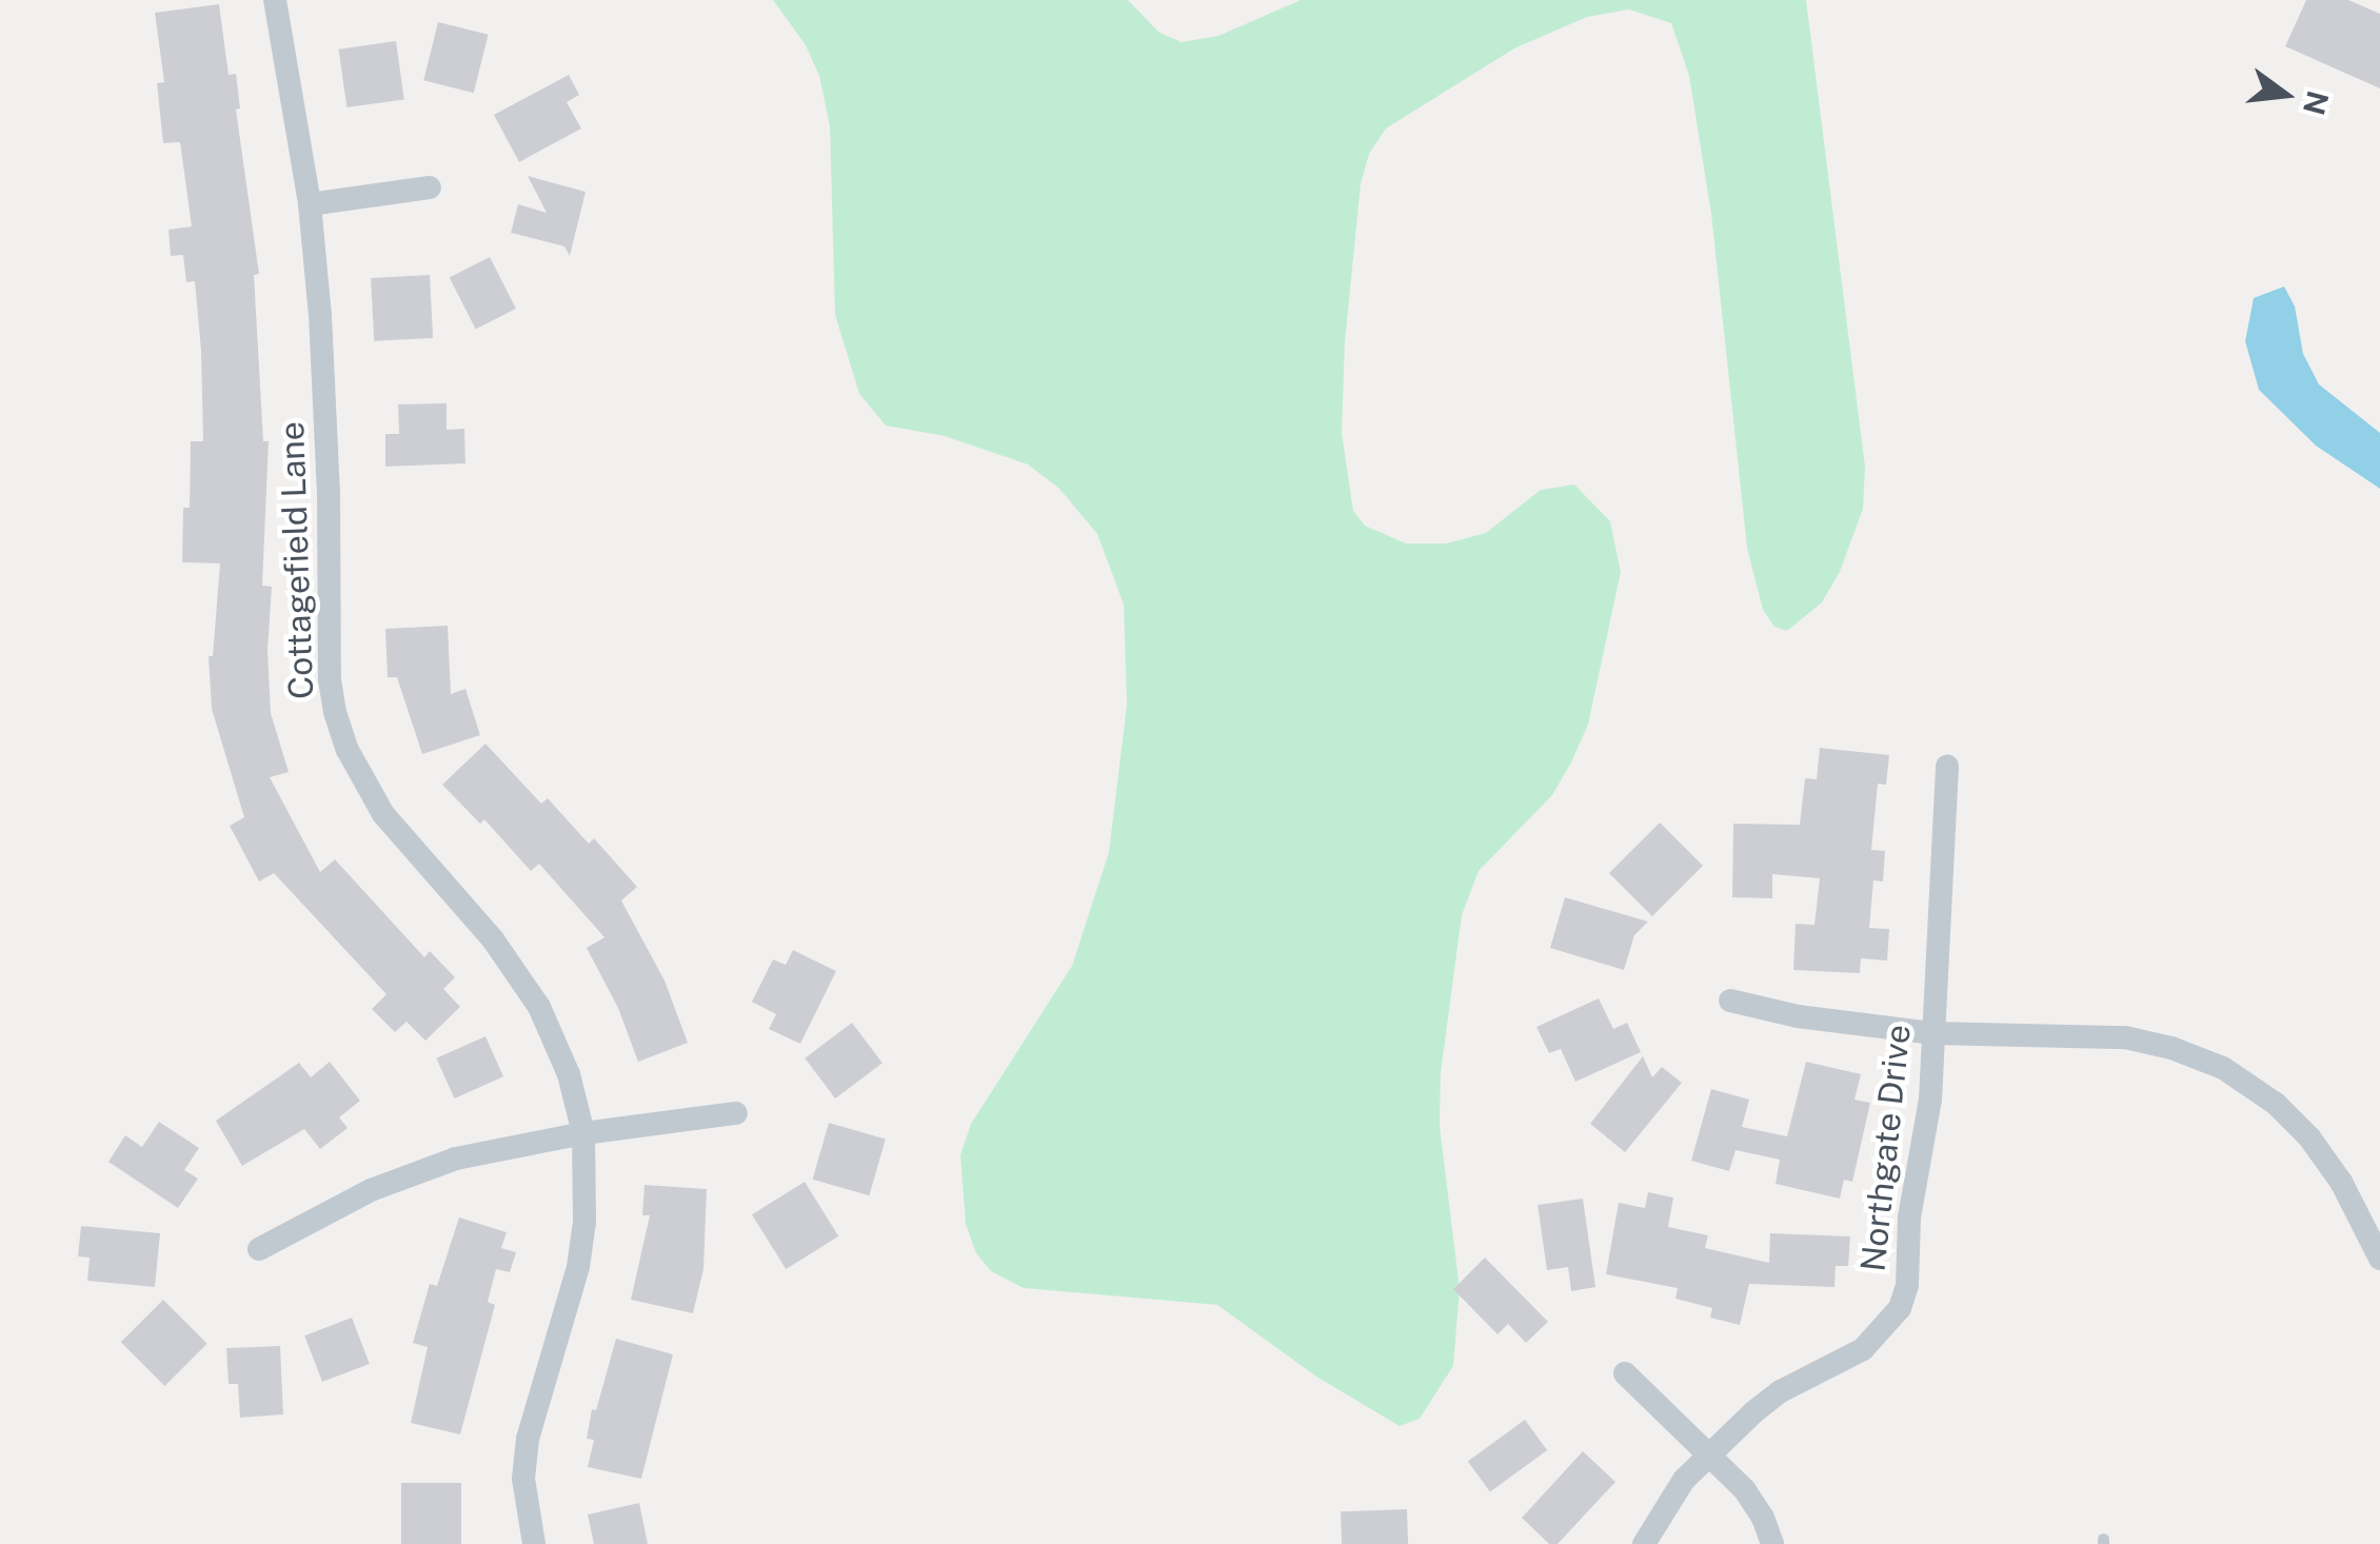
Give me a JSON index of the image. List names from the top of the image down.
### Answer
{
  "streets": {
    "street": ["Cottagefield Lane", "Northgate Drive"]
  },
  "north": "right"
}
